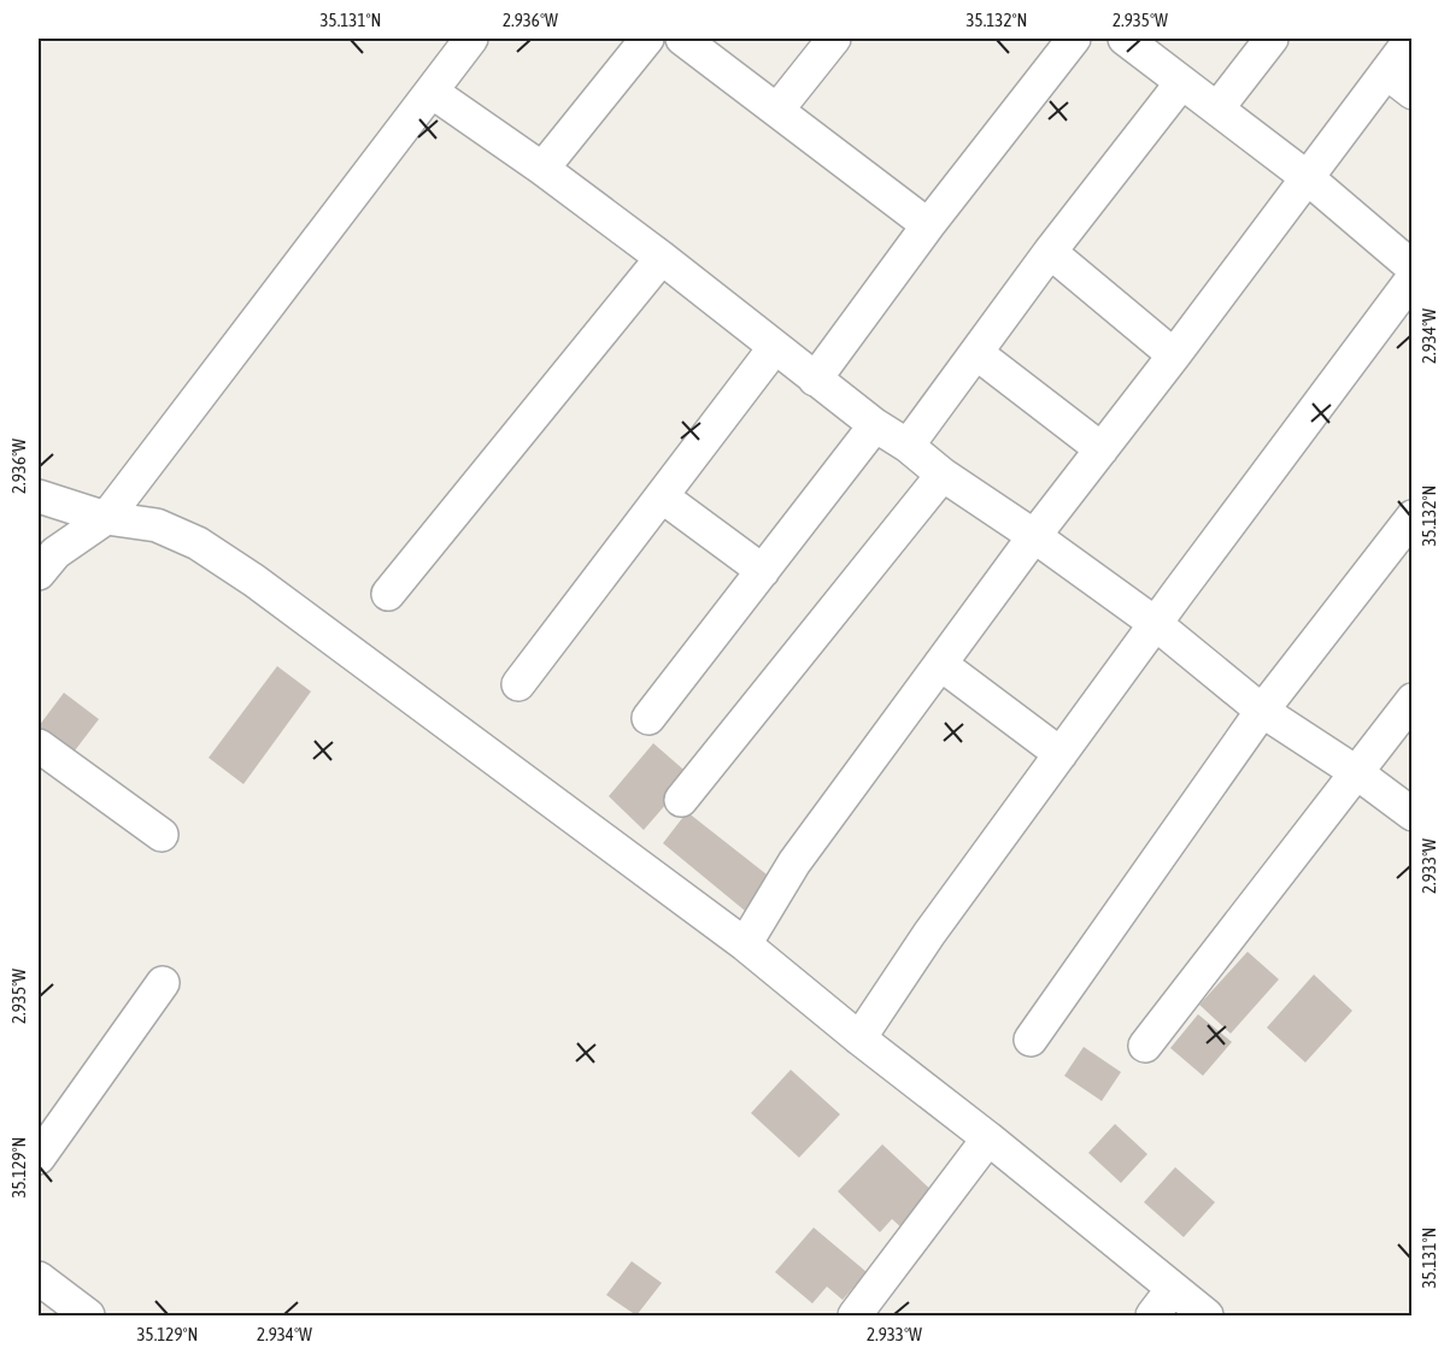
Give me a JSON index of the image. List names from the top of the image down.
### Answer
{
  "coordinates": [
    "35.131°N",
    "2.936°W",
    "35.132°N",
    "2.935°W",
    "2.934°W",
    "2.933°W",
    "35.129°N"
  ]
}
